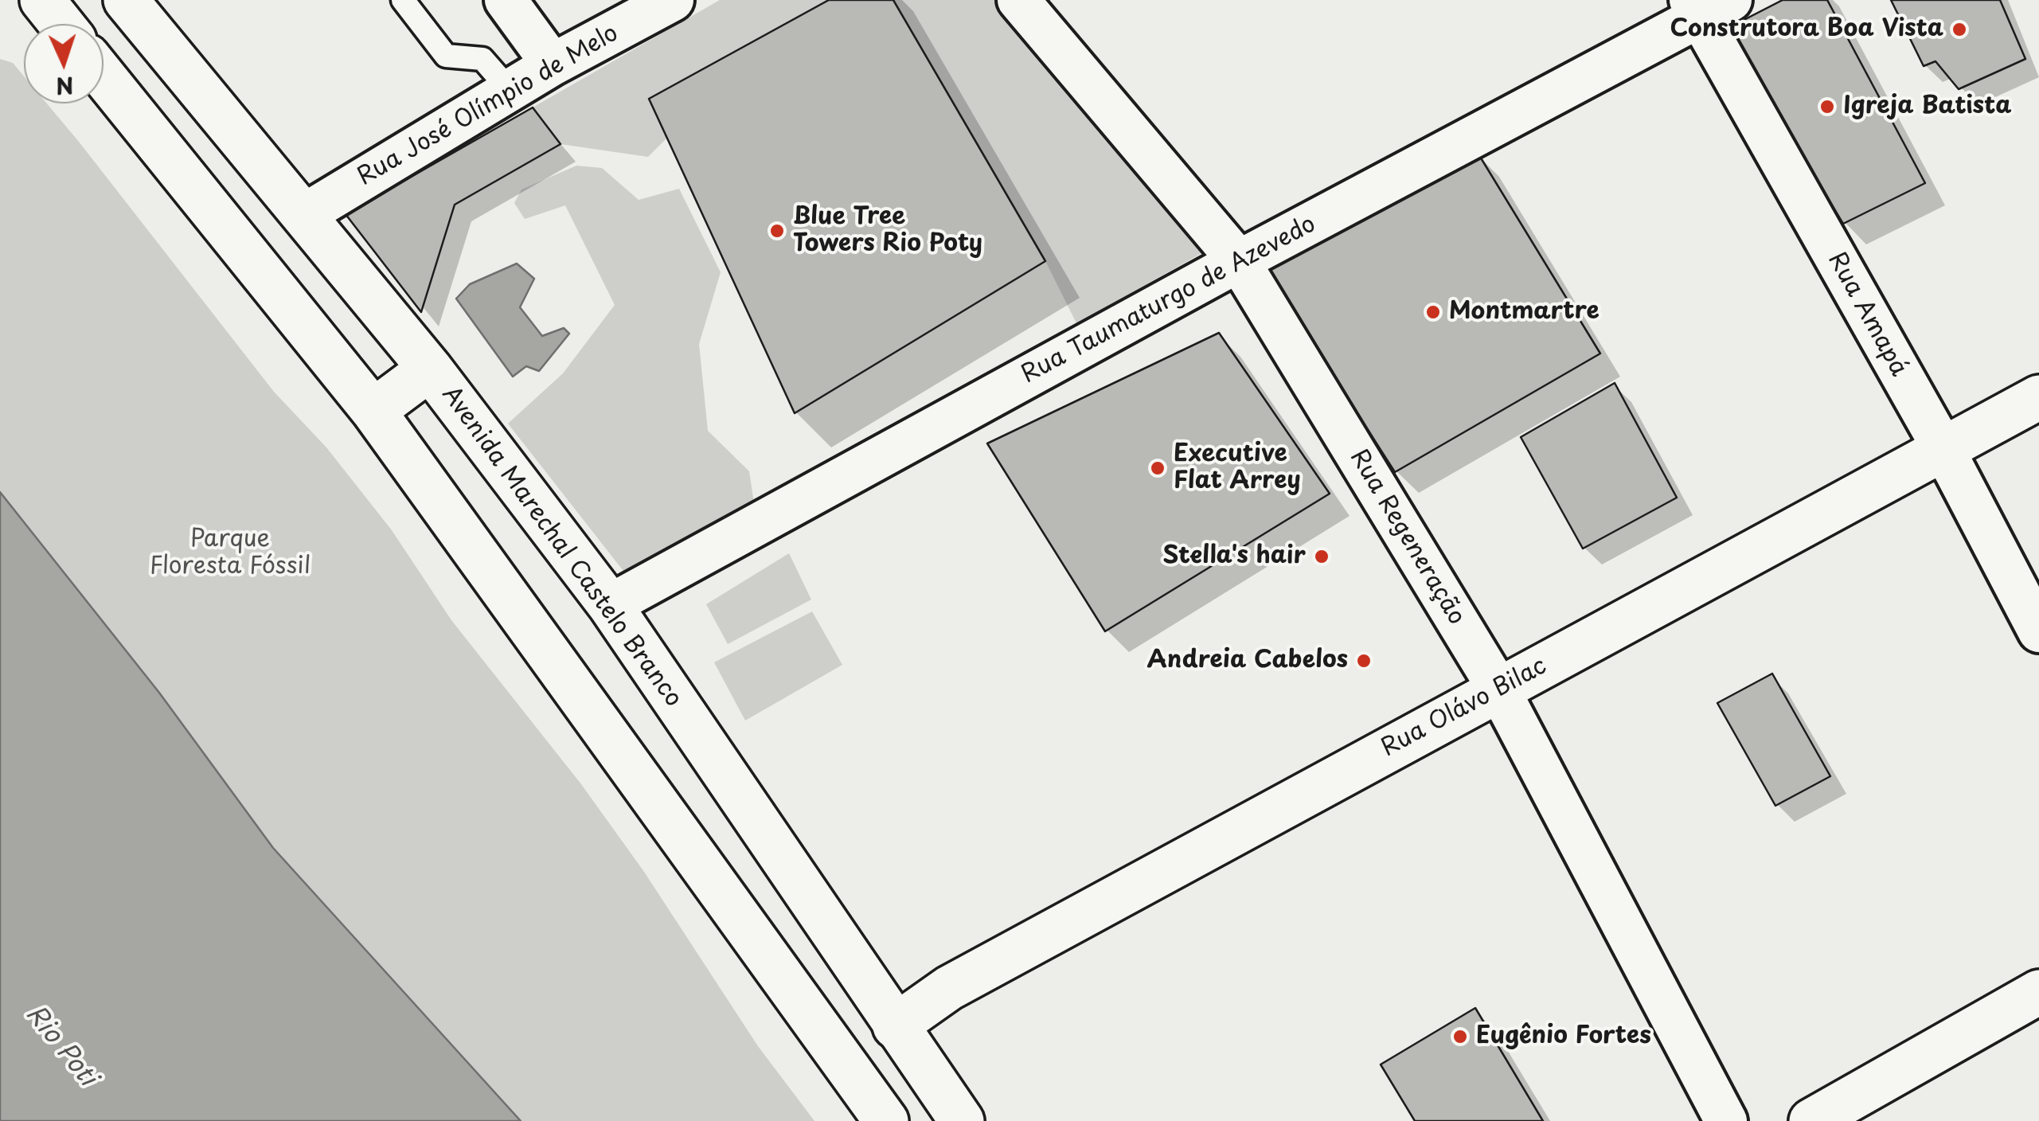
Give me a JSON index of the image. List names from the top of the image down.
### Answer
{
  "streets": {
    "main road": ["Avenida Marechal Castelo Branco", "Rua Olávo Bilac"],
    "street": [
      "Rua José Olímpio de Melo",
      "Rua Taumaturgo de Azevedo",
      "Rua Amapá",
      "Rua Regeneração"
    ]
  },
  "crossings": [
    ["Rua José Olímpio de Melo", "Avenida Marechal Castelo Branco"],
    ["Rua Taumaturgo de Azevedo", "Rua Amapá"],
    ["Rua Taumaturgo de Azevedo", "Rua Regeneração"],
    ["Rua Taumaturgo de Azevedo", "Avenida Marechal Castelo Branco"],
    ["Rua Amapá", "Rua Olávo Bilac"],
    ["Rua Regeneração", "Rua Olávo Bilac"],
    ["Avenida Marechal Castelo Branco", "Rua Olávo Bilac"]
  ],
  "water": ["Rio Poti"],
  "parks": ["Parque Floresta Fóssil"],
  "places": [
    "Construtora Boa Vista",
    "Igreja Batista",
    "Blue Tree Towers Rio Poty",
    "Montmartre",
    "Executive Flat Arrey",
    "Stella's hair",
    "Andreia Cabelos",
    "Eugênio Fortes"
  ],
  "north": "bottom"
}
